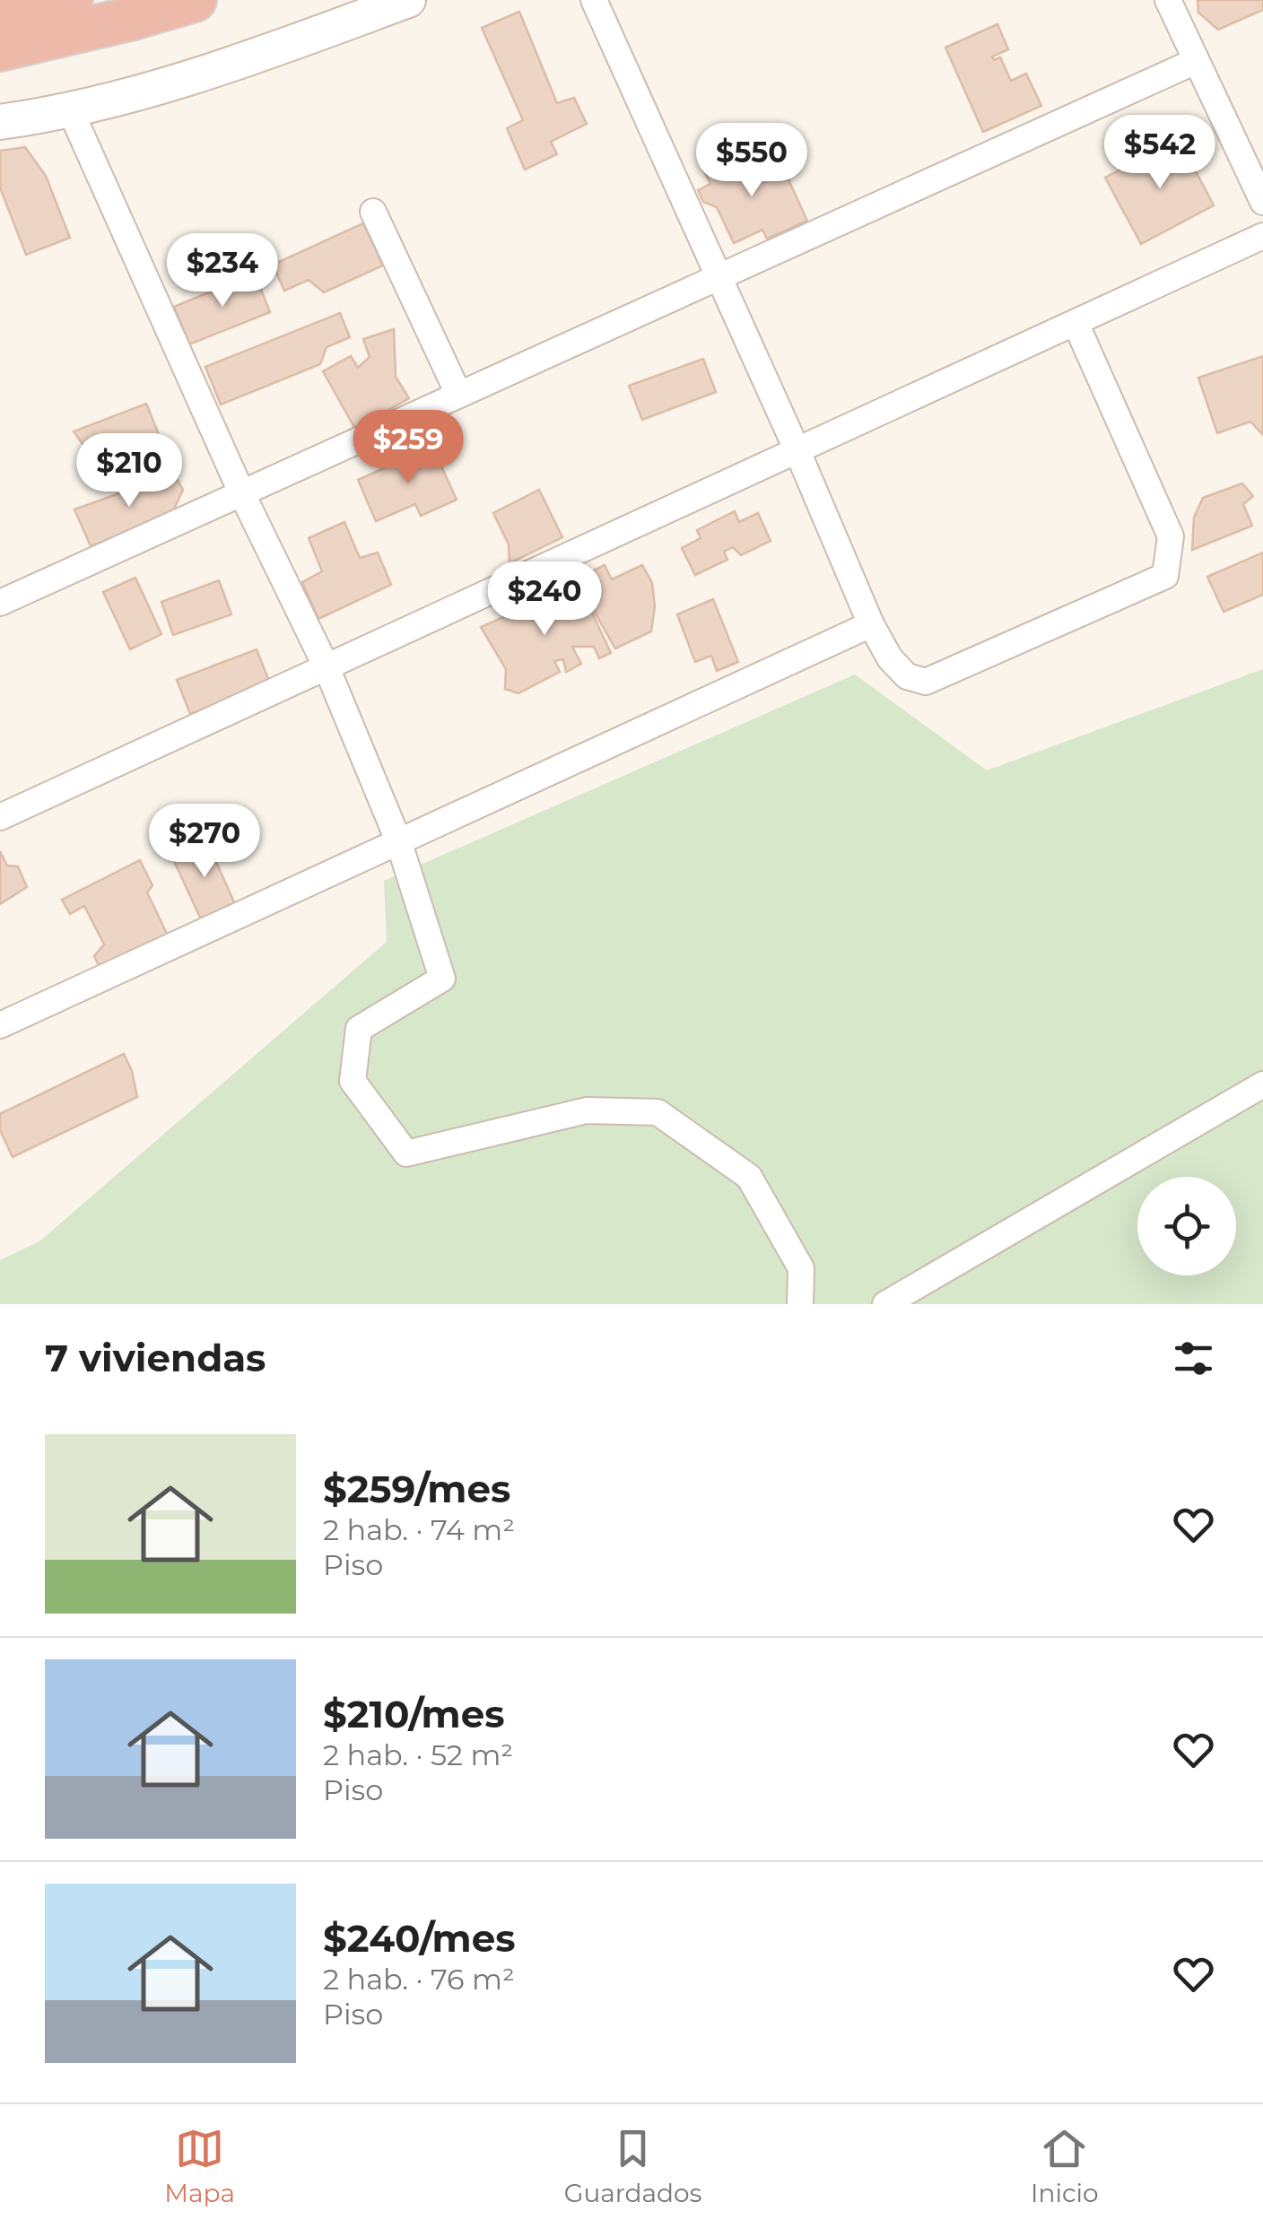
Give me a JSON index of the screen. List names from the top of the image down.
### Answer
{
  "page": {
    "price": [
      "$542",
      "$550",
      "$234",
      "$259",
      "$210",
      "$240",
      "$270"
    ],
    "heading": "7 viviendas",
    "list": [
      {
        "name": "$259/mes",
        "note": "2 hab. · 74 m² · Piso"
      },
      {
        "name": "$210/mes",
        "note": "2 hab. · 52 m² · Piso"
      },
      {
        "name": "$240/mes",
        "note": "2 hab. · 76 m² · Piso"
      }
    ],
    "tabs": ["Mapa", "Guardados", "Inicio"]
  }
}
